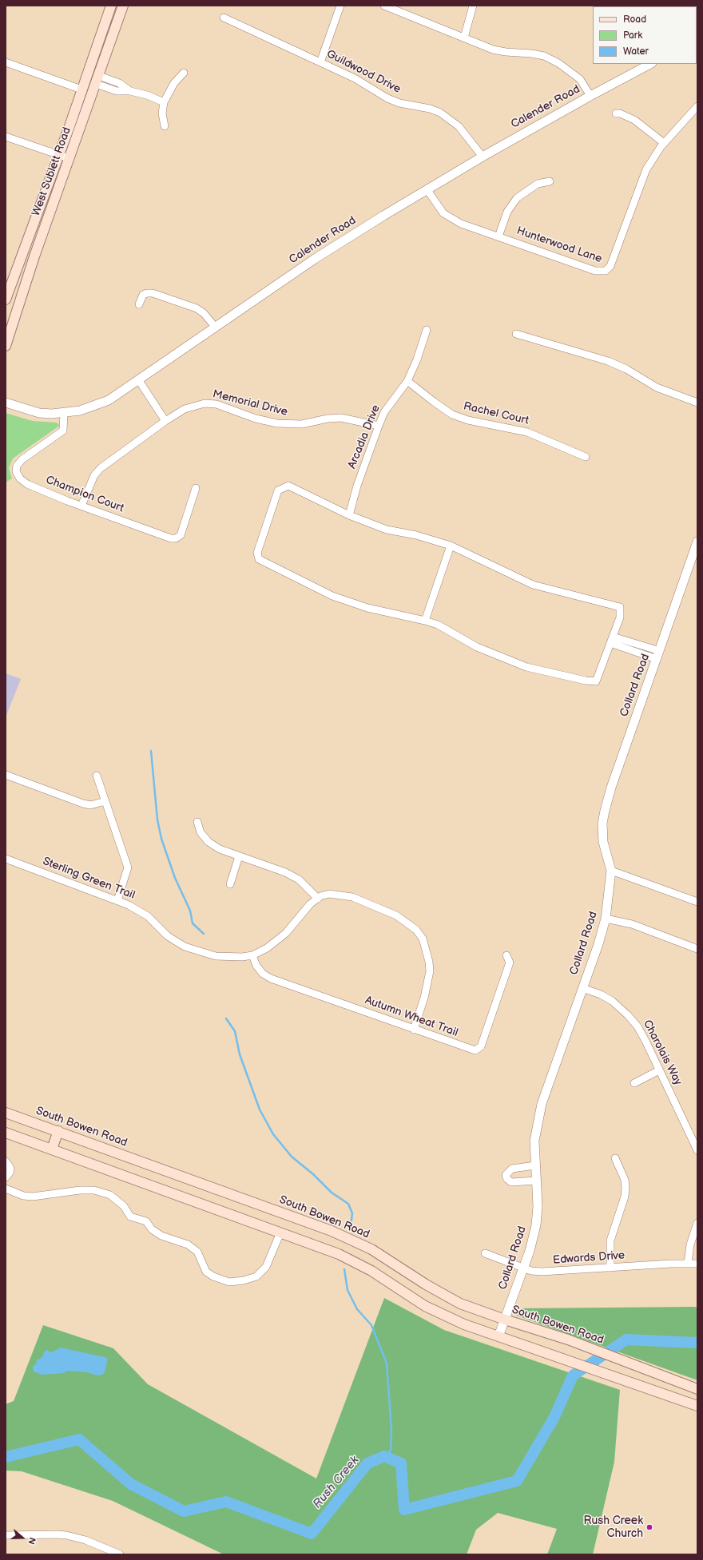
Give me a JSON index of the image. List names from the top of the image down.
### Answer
{
  "streets": {
    "main road": ["West Sublett Road", "South Bowen Road"],
    "street": [
      "Guildwood Drive",
      "Calender Road",
      "Hunterwood Lane",
      "Memorial Drive",
      "Rachel Court",
      "Arcadia Drive",
      "Champion Court",
      "Collard Road",
      "Sterling Green Trail",
      "Autumn Wheat Trail",
      "Charolais Way",
      "Edwards Drive"
    ]
  },
  "crossings": [
    ["Guildwood Drive", "Calender Road"],
    ["Calender Road", "Hunterwood Lane"],
    ["Calender Road", "Champion Court"],
    ["Memorial Drive", "Arcadia Drive"],
    ["Memorial Drive", "Champion Court"],
    ["Rachel Court", "Arcadia Drive"],
    ["Collard Road", "Charolais Way"],
    ["Collard Road", "South Bowen Road"],
    ["Collard Road", "Edwards Drive"],
    ["Sterling Green Trail", "Autumn Wheat Trail"]
  ],
  "water": ["Rush Creek"],
  "places": ["Rush Creek Church"],
  "legend": ["Road", "Park", "Water"],
  "north": "right"
}
